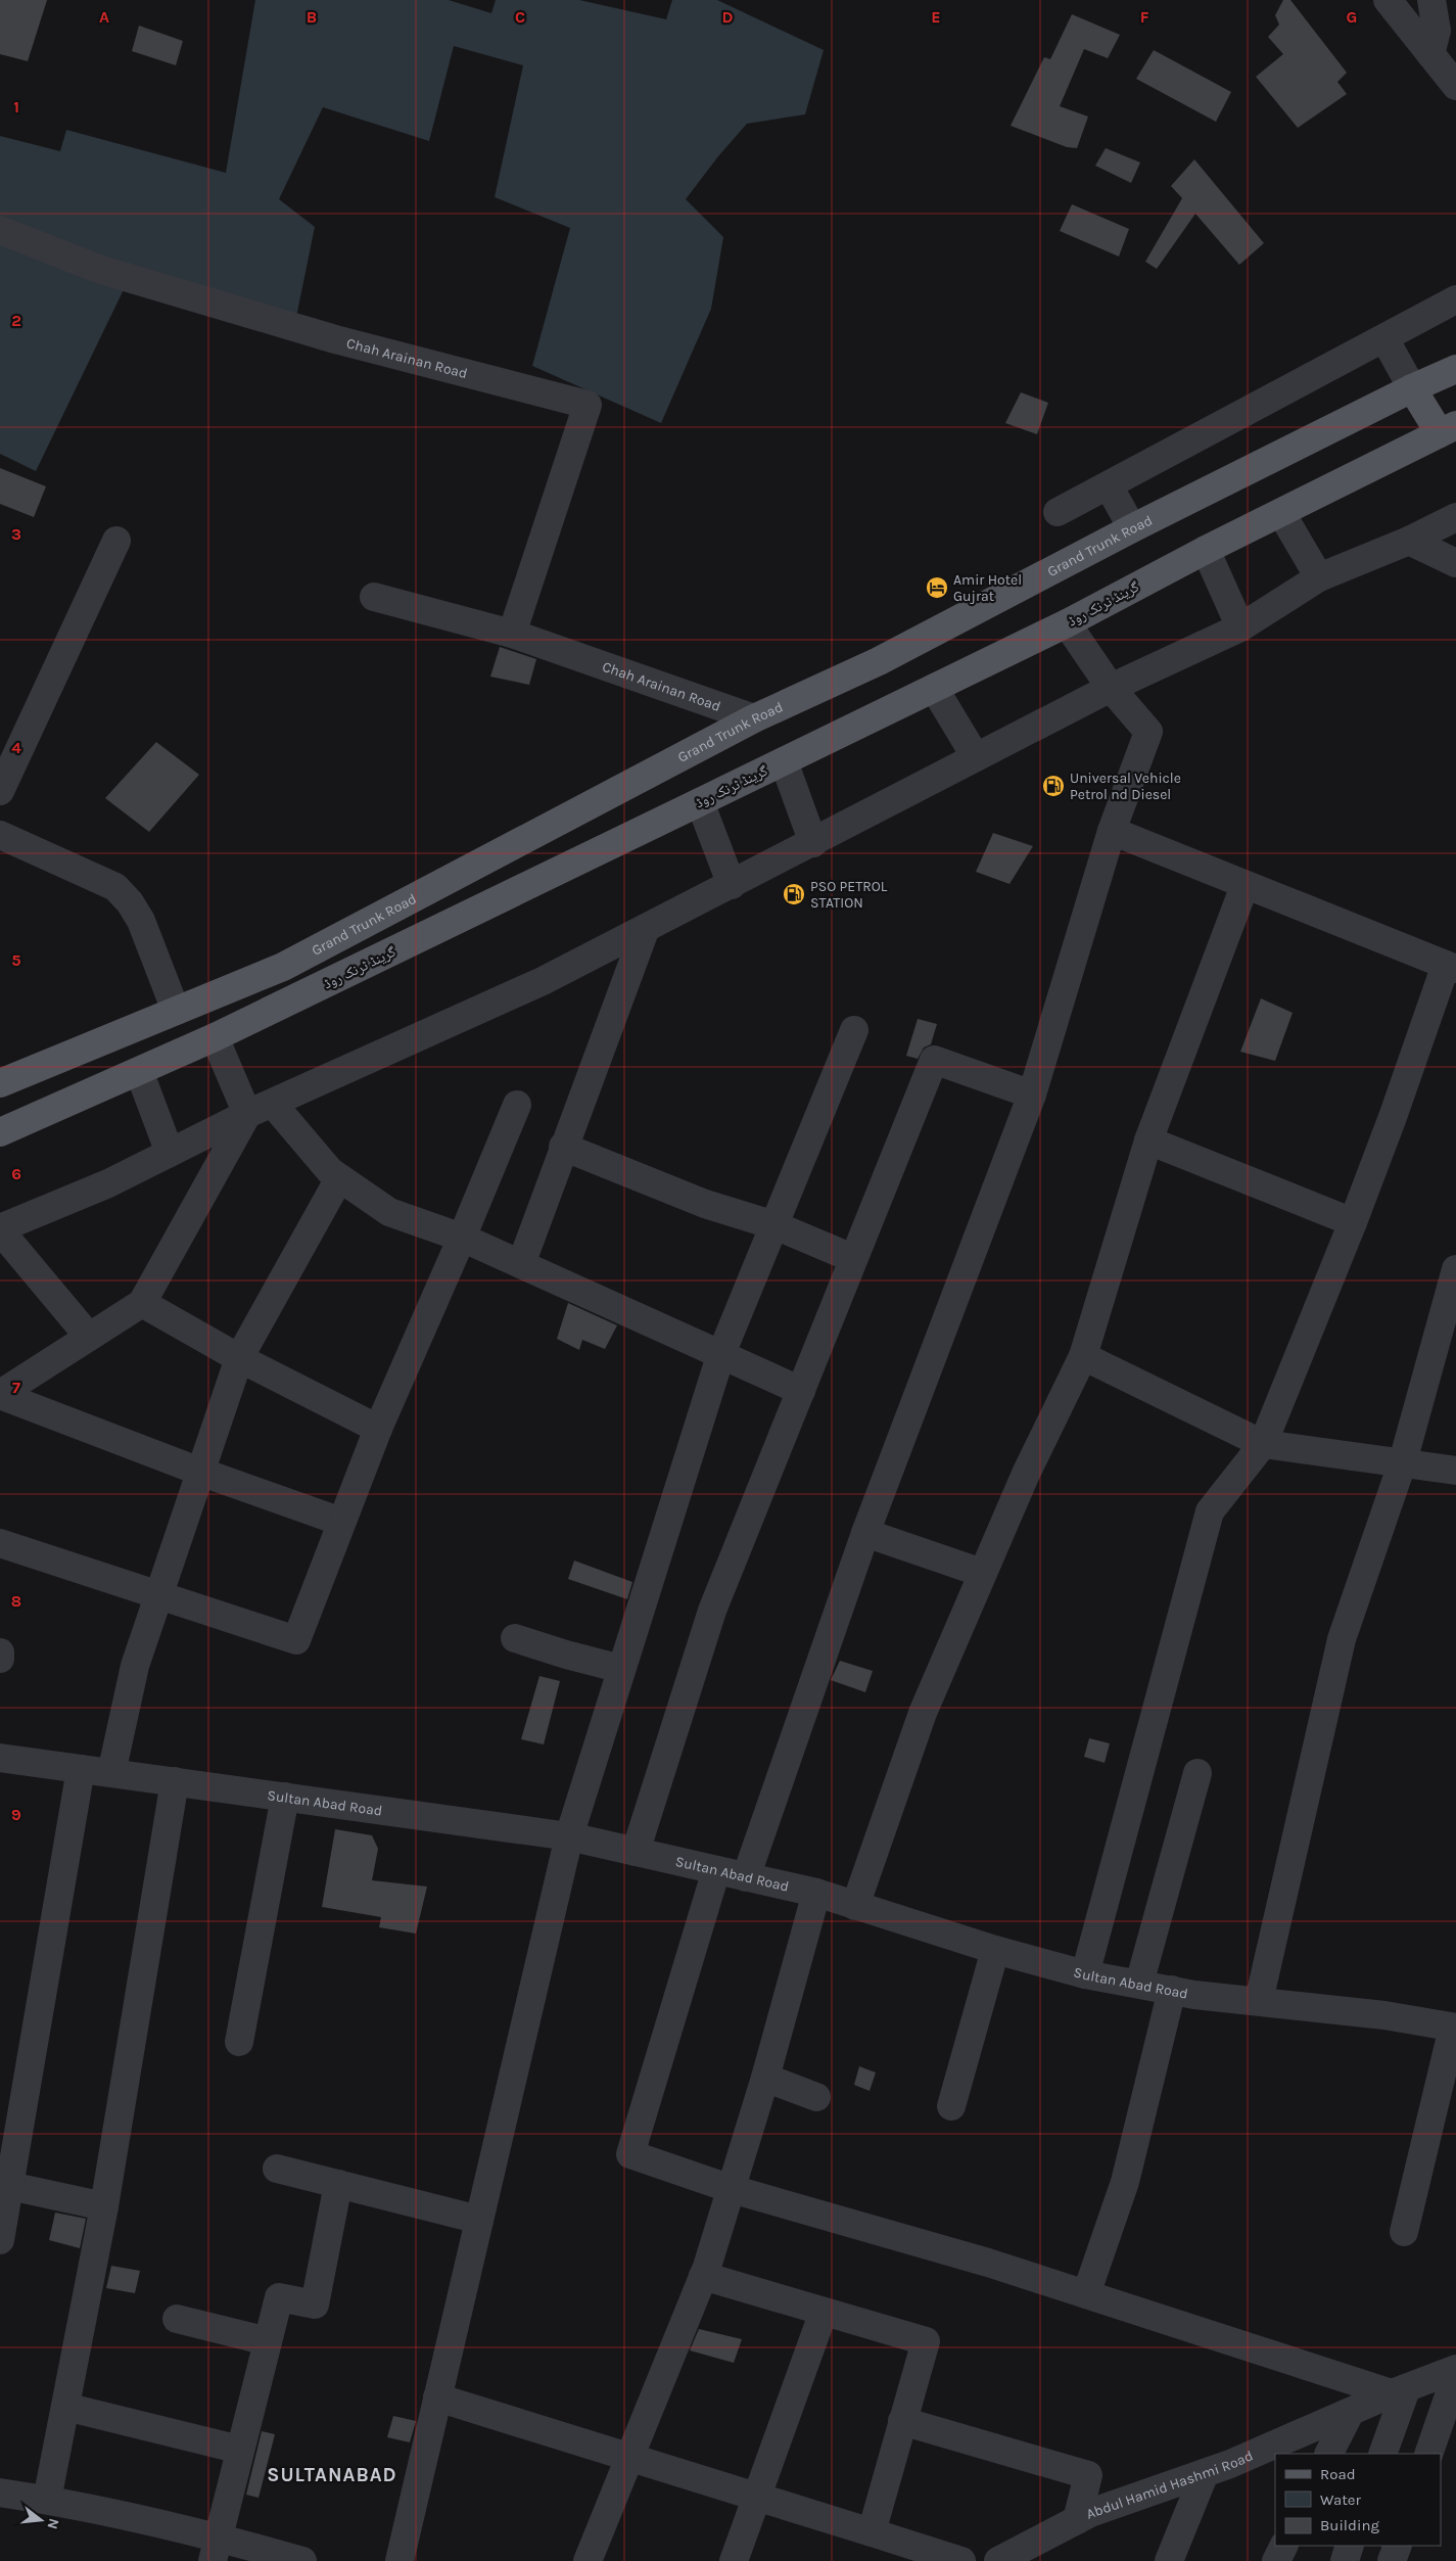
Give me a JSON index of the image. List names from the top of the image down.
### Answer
{
  "streets": {
    "main road": ["Grand Trunk Road", "گرینڈ ٹرنک روڈ"],
    "street": ["Chah Arainan Road", "Sultan Abad Road", "Abdul Hamid Hashmi Road"]
  },
  "crossings": [
    ["Chah Arainan Road", "Grand Trunk Road"]
  ],
  "districts": ["SULTANABAD"],
  "places": {
    "hotel": ["Amir Hotel Gujrat"],
    "fuel station": ["Universal Vehicle Petrol nd Diesel", "PSO PETROL STATION"]
  },
  "legend": ["Road", "Water", "Building"],
  "north": "right",
  "grid": {
    "columns": [
      "A",
      "B",
      "C",
      "D",
      "E",
      "F",
      "G"
    ],
    "rows": [
      "1",
      "2",
      "3",
      "4",
      "5",
      "6",
      "7",
      "8",
      "9"
    ]
  }
}
